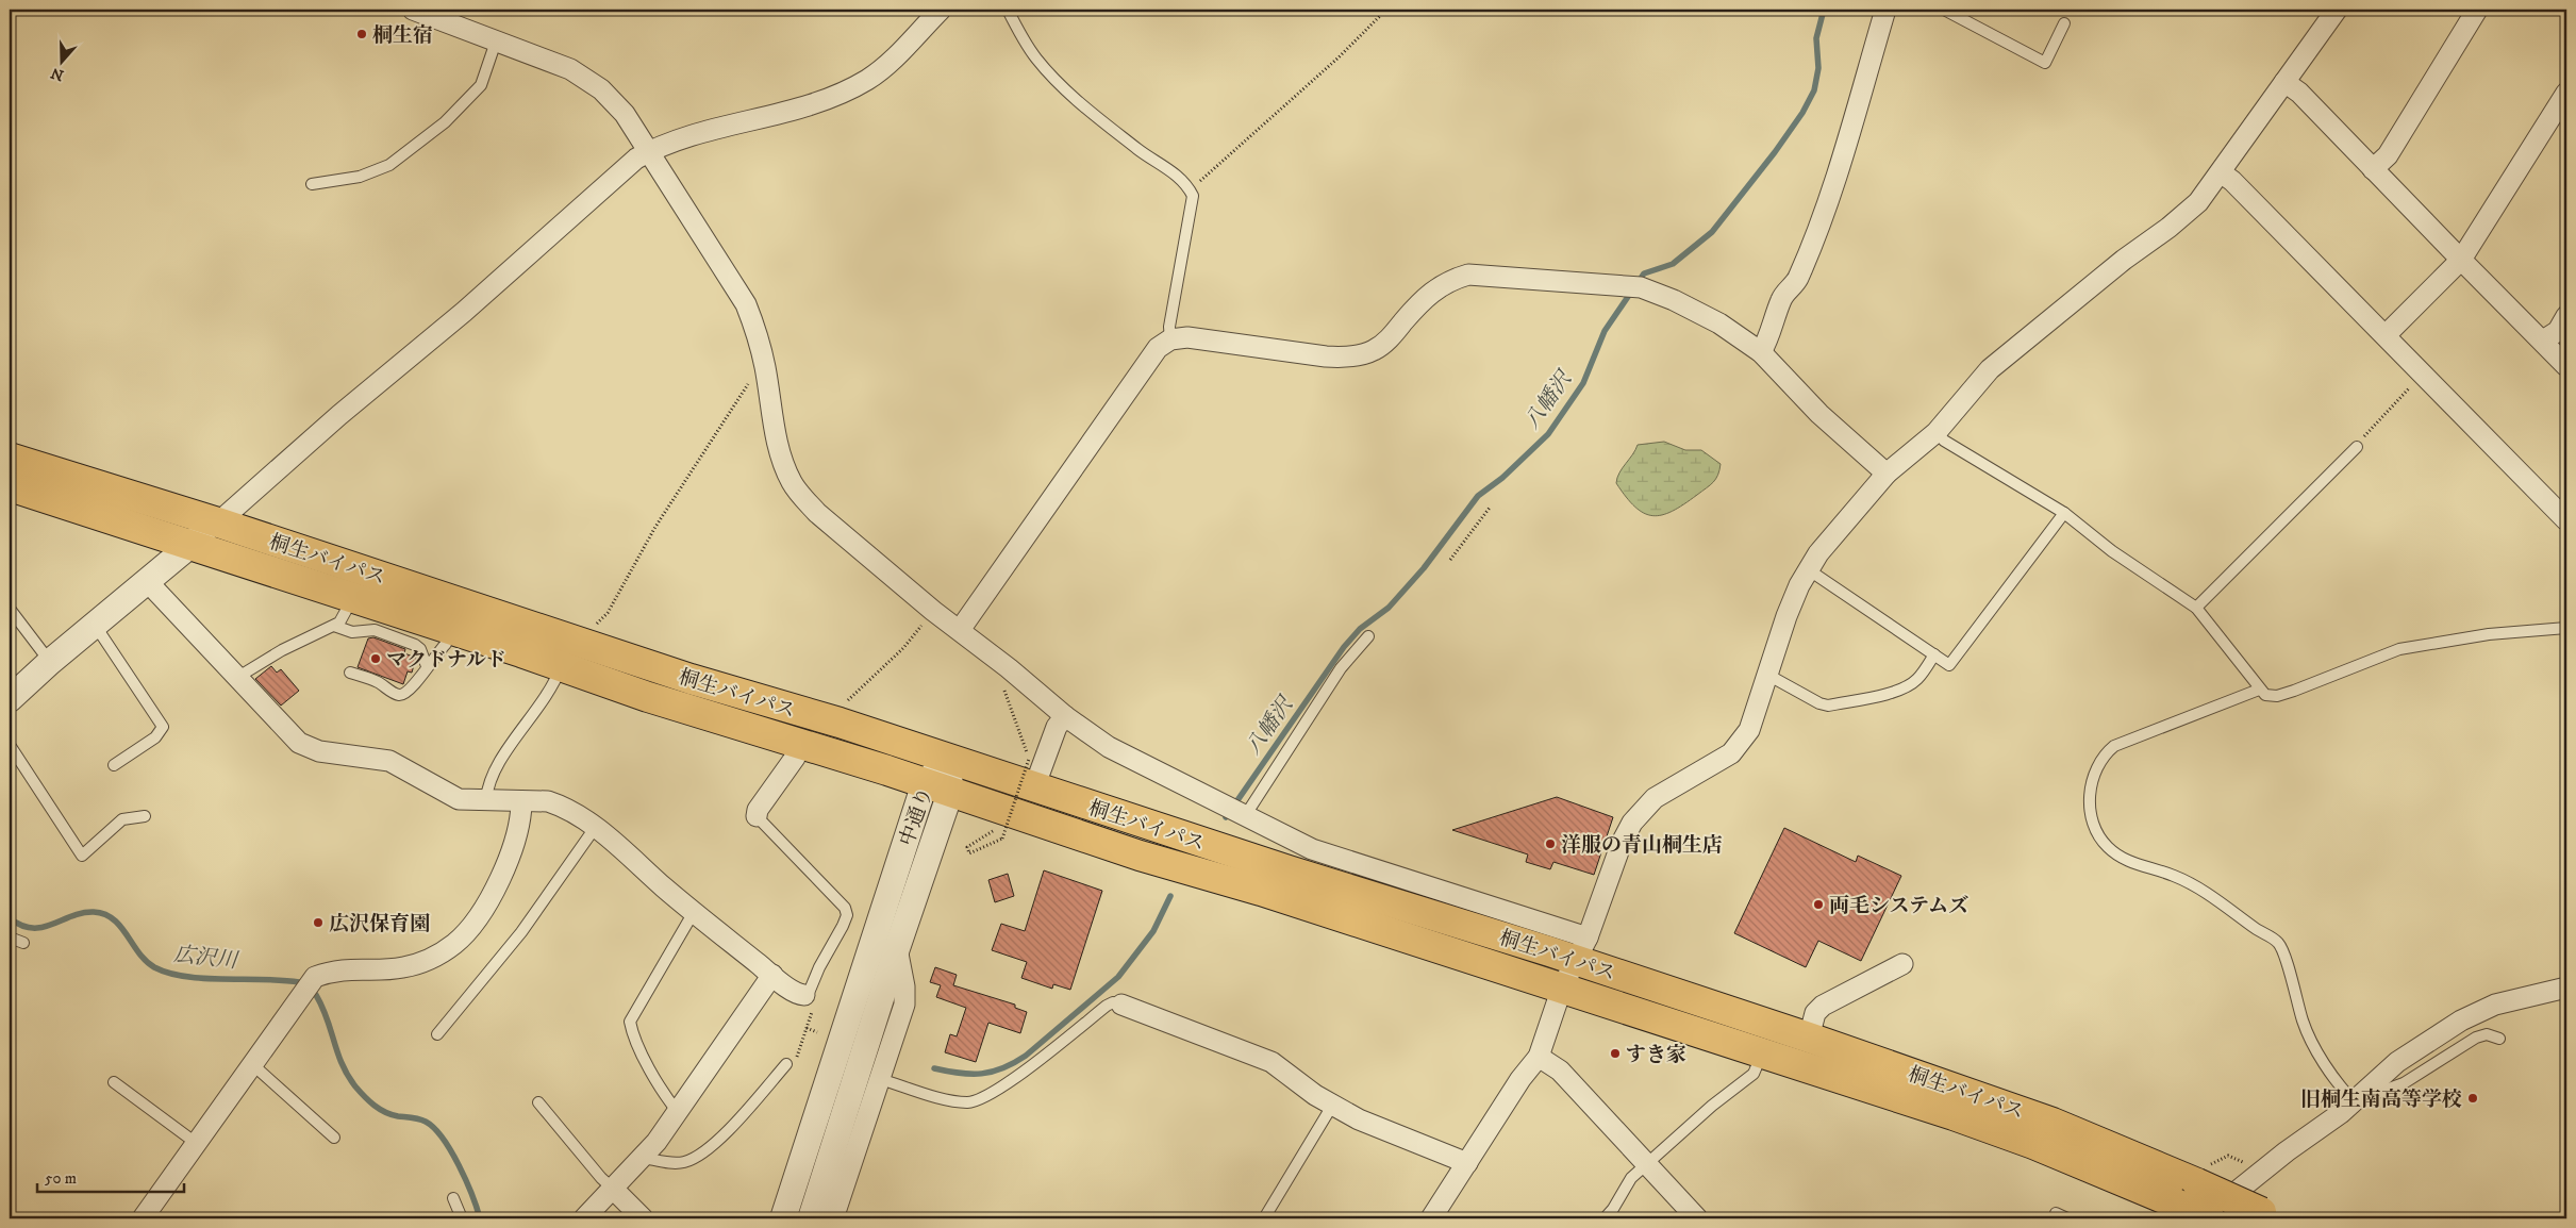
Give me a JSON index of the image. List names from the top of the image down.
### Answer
{
  "streets": {
    "highway": ["桐生バイパス"],
    "street": ["中通り"]
  },
  "crossings": [
    ["桐生バイパス", "中通り"]
  ],
  "water": ["八幡沢", "広沢川"],
  "places": [
    "桐生宿",
    "マクドナルド",
    "洋服の青山桐生店",
    "両毛システムズ",
    "広沢保育園",
    "すき家",
    "旧桐生南高等学校"
  ],
  "scale_bar": "50 m",
  "north": "bottom"
}
